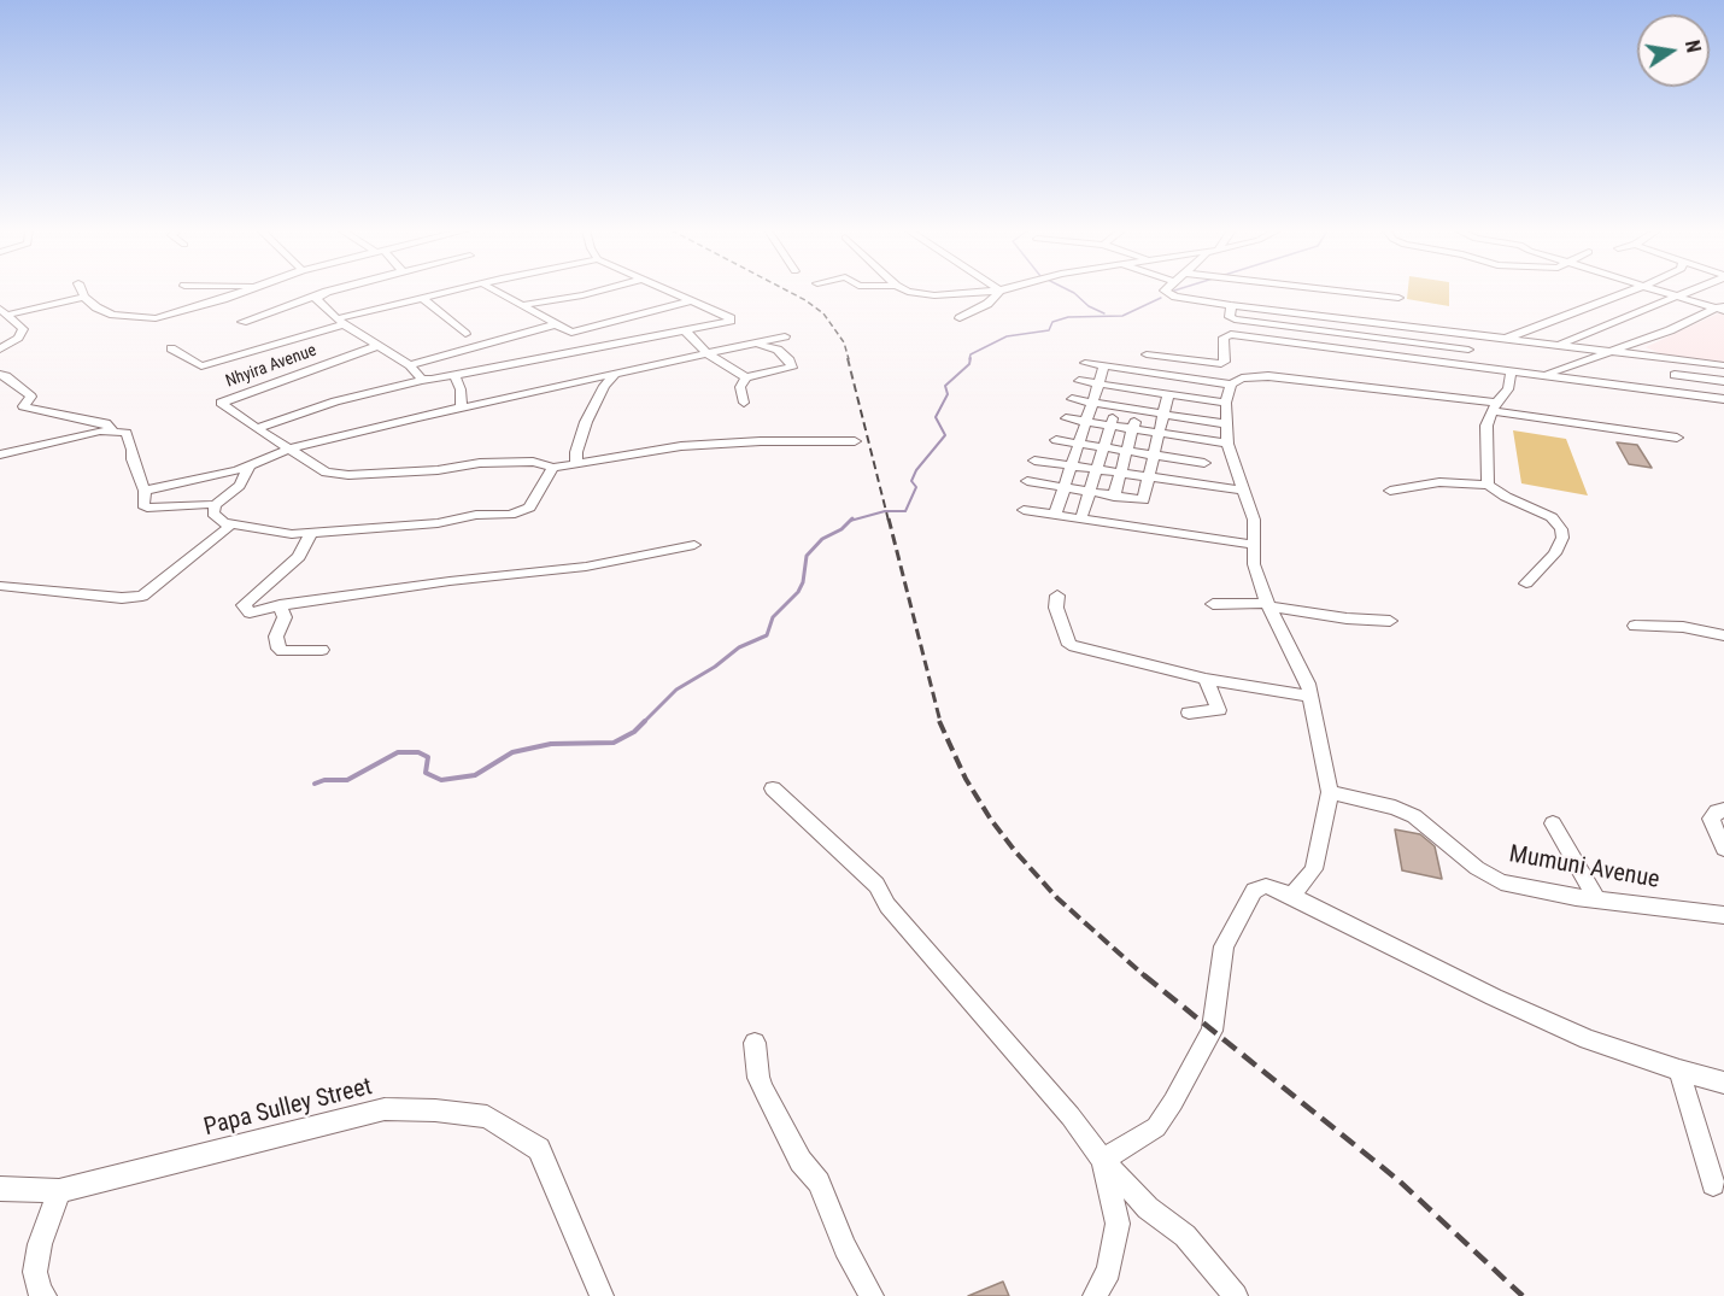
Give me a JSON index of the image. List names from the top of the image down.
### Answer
{
  "streets": {
    "street": ["Nhyira Avenue", "Mumuni Avenue", "Papa Sulley Street"]
  },
  "north": "right"
}
